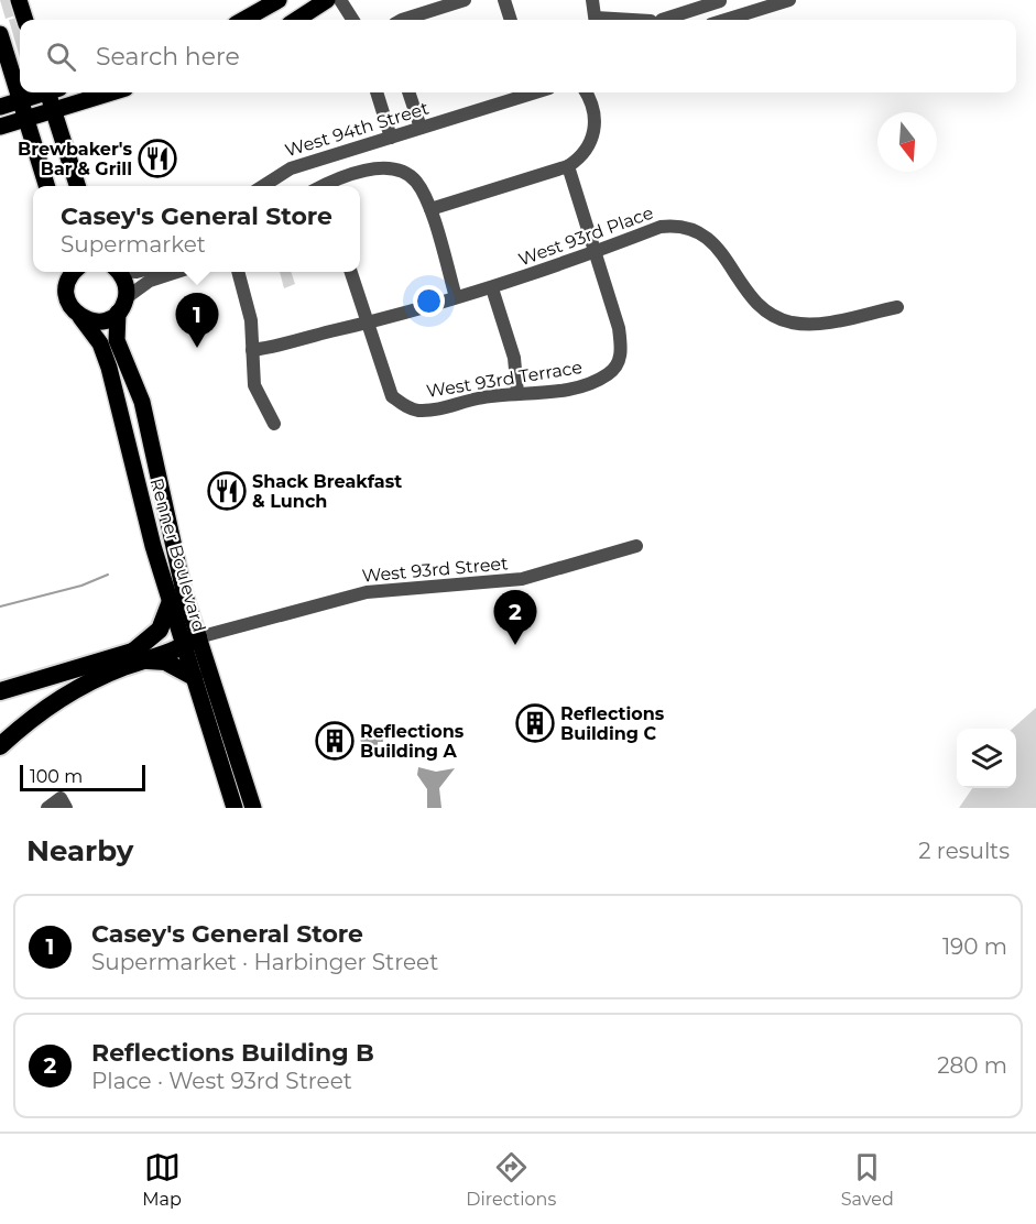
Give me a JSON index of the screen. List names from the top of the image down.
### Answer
{
  "streets": {
    "main road": ["Renner Boulevard"],
    "street": [
      "West 94th Street",
      "West 93rd Place",
      "West 93rd Terrace",
      "West 93rd Street"
    ]
  },
  "crossings": [
    ["West 93rd Place", "West 93rd Terrace"],
    ["Renner Boulevard", "West 93rd Street"]
  ],
  "places": {
    "restaurant": ["Brewbaker's Bar & Grill", "Shack Breakfast & Lunch"],
    "building": ["Reflections Building C", "Reflections Building A"]
  },
  "scale_bar": "100 m",
  "north": "bottom",
  "page": {
    "search": "Search here",
    "popup": ["Casey's General Store", "Supermarket"],
    "pins": ["1", "2"],
    "scale": "100 m",
    "heading": ["Nearby", "2 results"],
    "list": [
      {
        "mark": "1",
        "name": "Casey's General Store",
        "note": "Supermarket · Harbinger Street",
        "value": "190 m"
      },
      {
        "mark": "2",
        "name": "Reflections Building B",
        "note": "Place · West 93rd Street",
        "value": "280 m"
      }
    ],
    "nav": ["Map", "Directions", "Saved"]
  }
}
